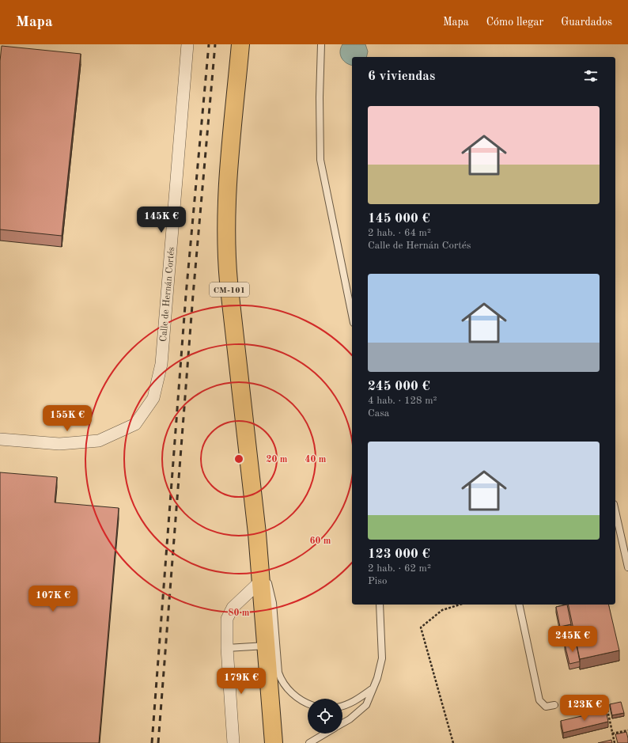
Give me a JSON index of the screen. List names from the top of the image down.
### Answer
{
  "streets": {
    "main road": ["CM-101"],
    "street": ["Calle de Hernán Cortés"]
  },
  "page": {
    "header": "Mapa",
    "nav": ["Mapa", "Cómo llegar", "Guardados"],
    "heading": "6 viviendas",
    "list": [
      {
        "name": "145 000 €",
        "note": "2 hab. · 64 m² · Calle de Hernán Cortés"
      },
      {
        "name": "245 000 €",
        "note": "4 hab. · 128 m² · Casa"
      },
      {
        "name": "123 000 €",
        "note": "2 hab. · 62 m² · Piso"
      }
    ],
    "price": [
      "145K €",
      "155K €",
      "107K €",
      "245K €",
      "179K €",
      "123K €"
    ]
  },
  "rings": [
    "20 m",
    "40 m",
    "60 m",
    "80 m"
  ]
}
